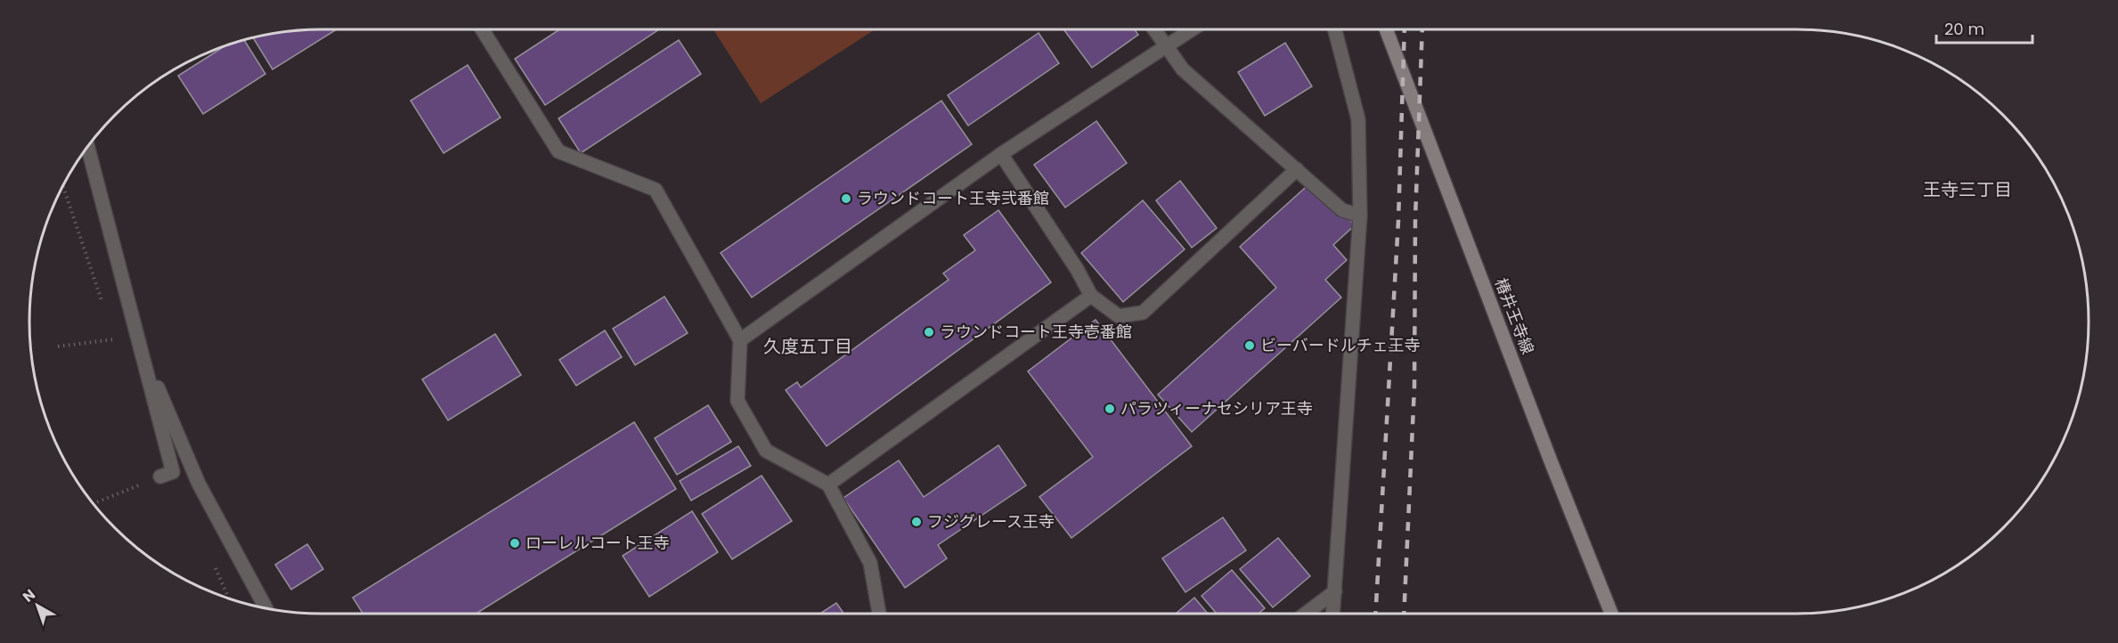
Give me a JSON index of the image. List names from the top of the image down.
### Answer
{
  "streets": {
    "main road": ["椿井王寺線"]
  },
  "districts": ["王寺三丁目", "久度五丁目"],
  "places": [
    "ラウンドコート王寺弐番館",
    "ラウンドコート王寺壱番館",
    "ビーバードルチェ王寺",
    "パラツィーナセシリア王寺",
    "フジグレース王寺",
    "ローレルコート王寺"
  ],
  "scale_bar": "20 m",
  "north": "top left"
}
